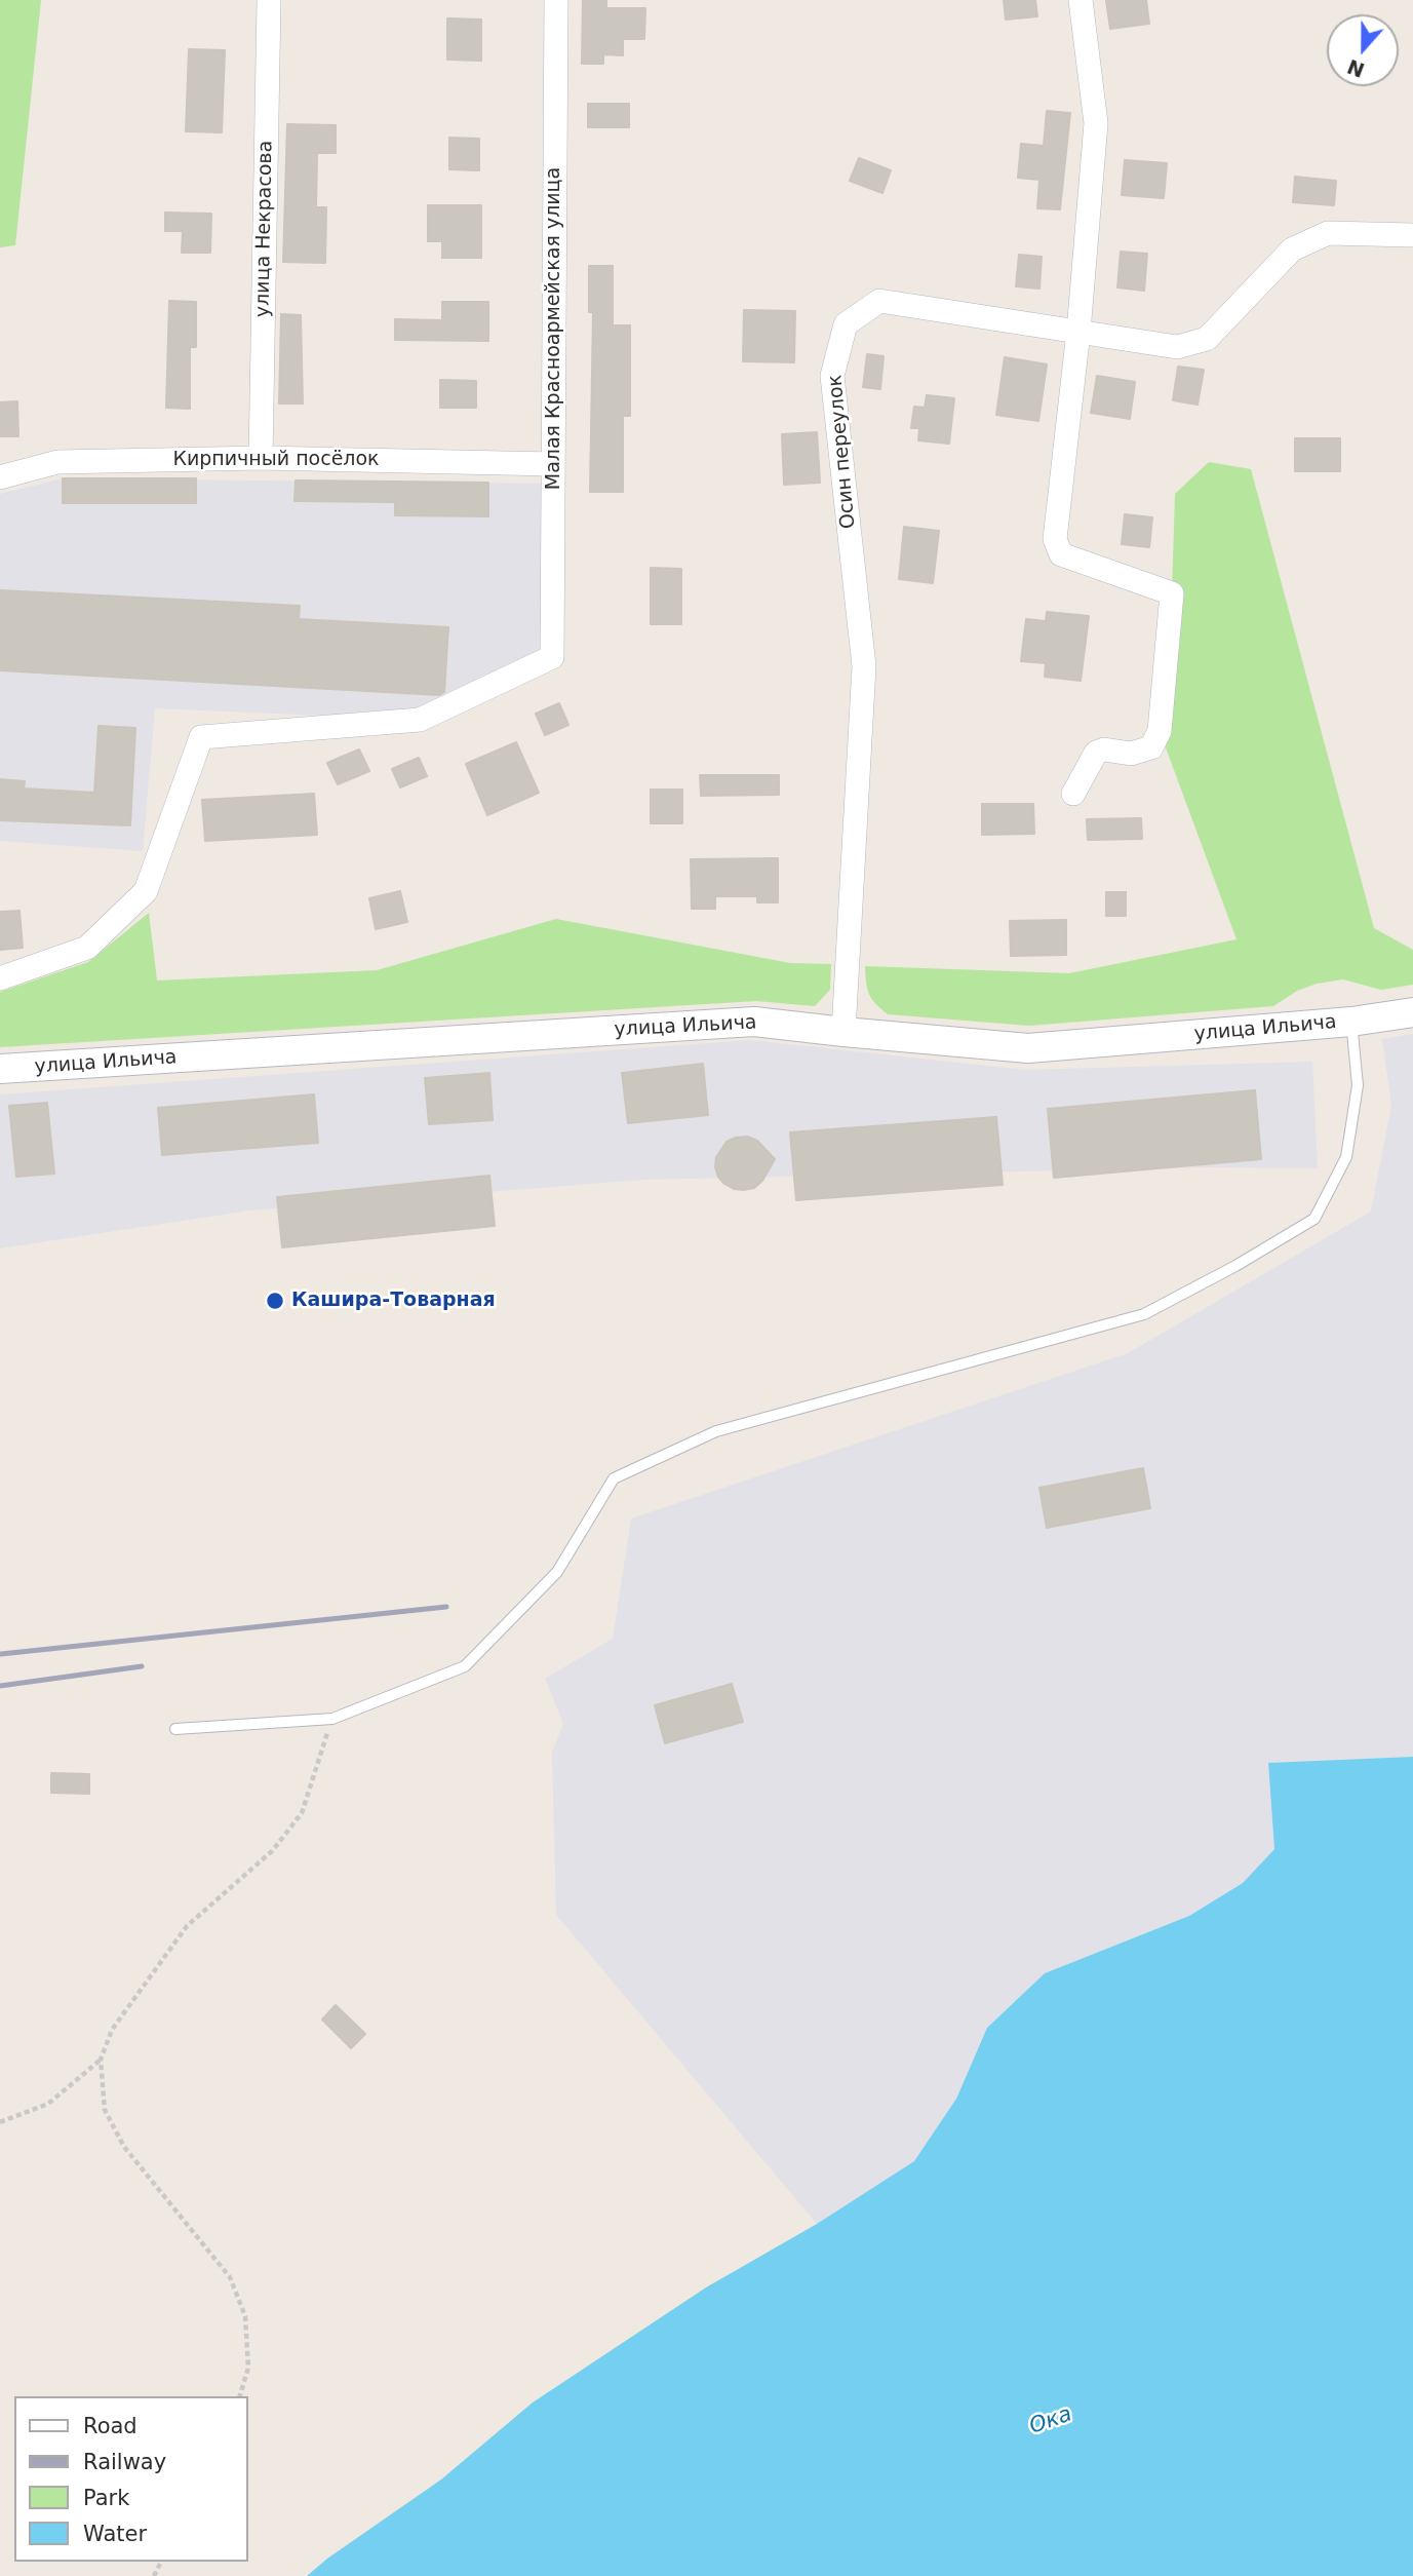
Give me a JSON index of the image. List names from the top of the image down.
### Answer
{
  "streets": {
    "street": [
      "улица Некрасова",
      "Малая Красноармейская улица",
      "Осин переулок",
      "Кирпичный посёлок",
      "улица Ильича"
    ]
  },
  "crossings": [
    ["улица Некрасова", "Кирпичный посёлок"],
    ["Малая Красноармейская улица", "Кирпичный посёлок"],
    ["Осин переулок", "улица Ильича"]
  ],
  "water": ["Ока"],
  "places": ["Кашира-Товарная"],
  "legend": [
    "Road",
    "Railway",
    "Park",
    "Water"
  ],
  "north": "bottom"
}
